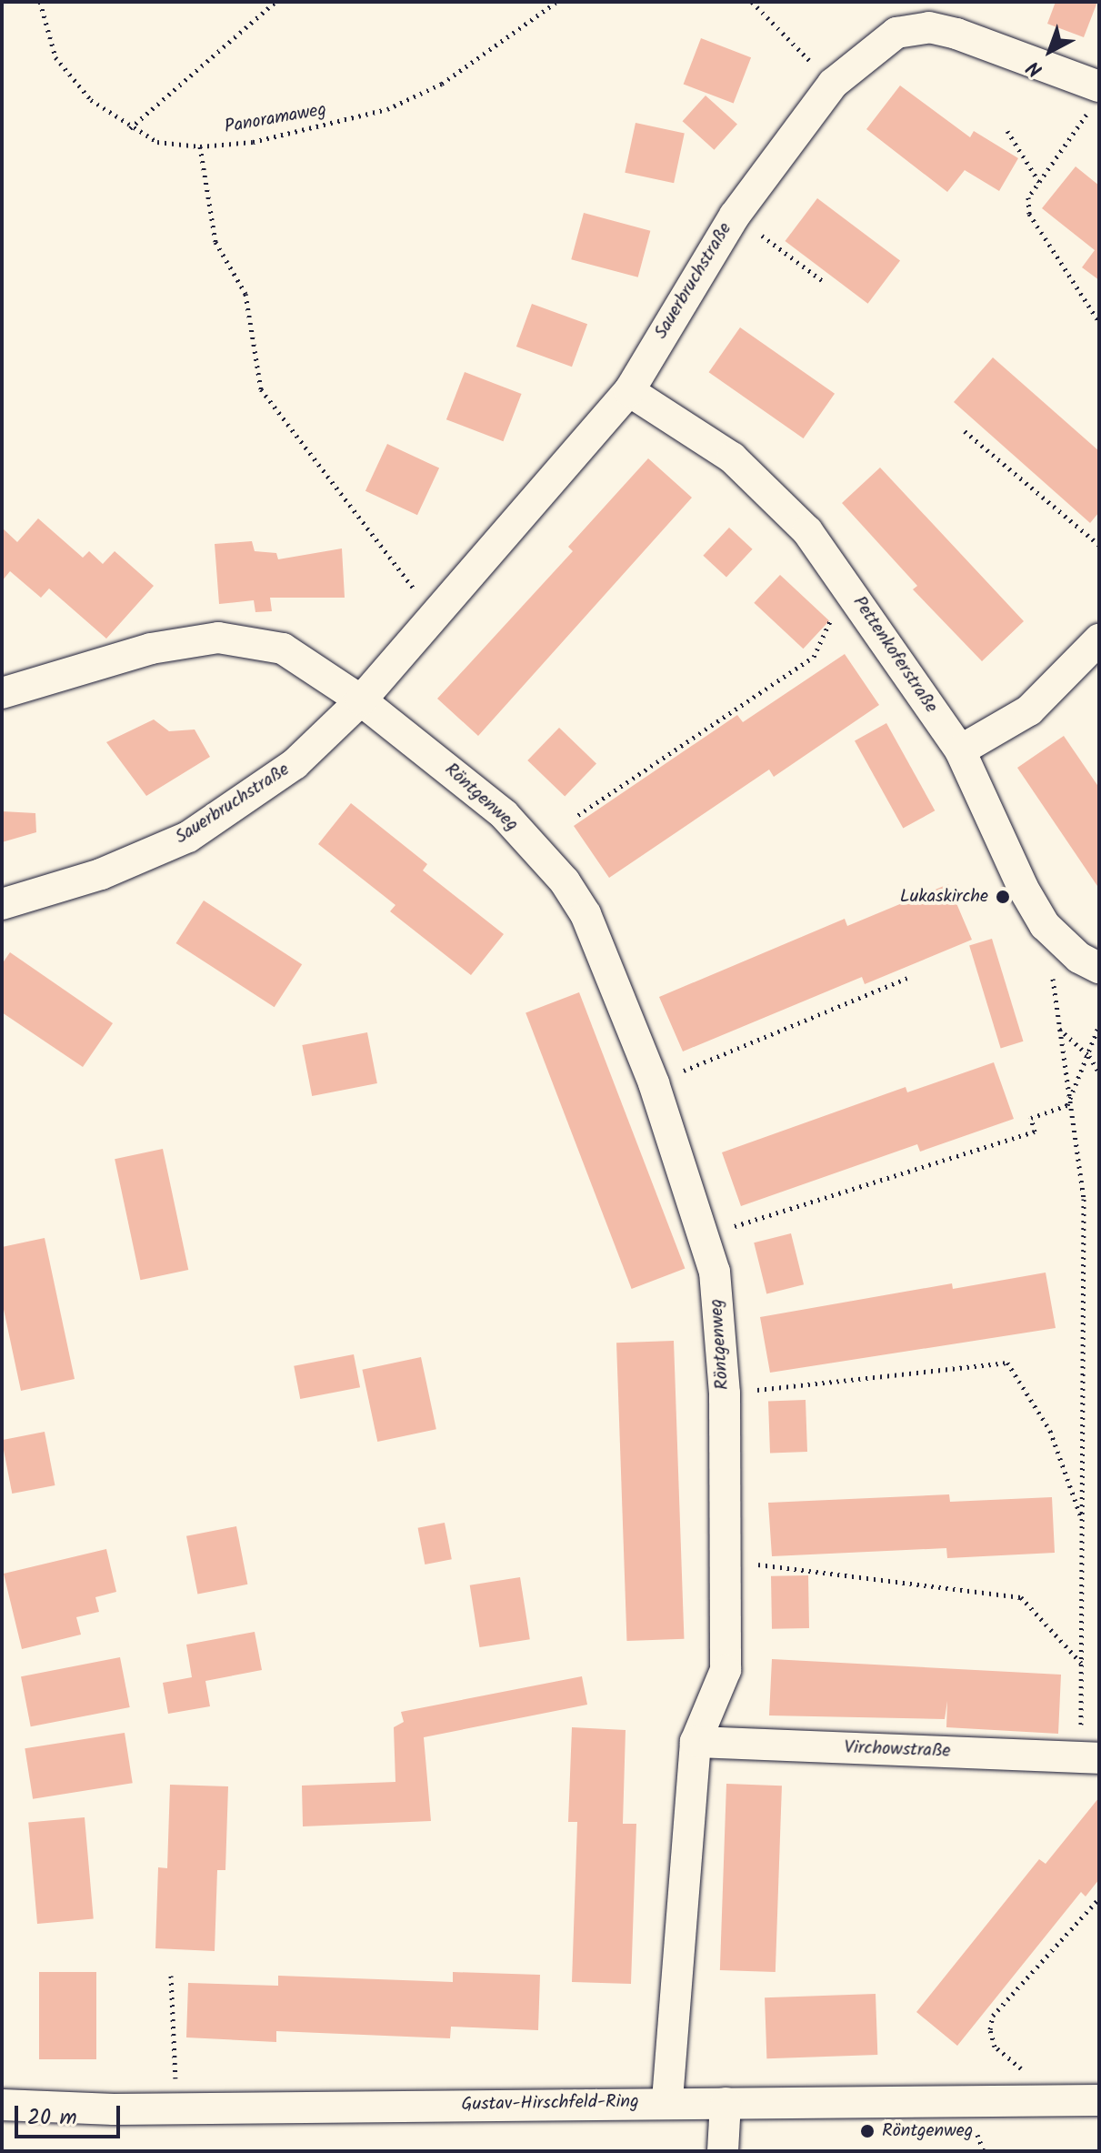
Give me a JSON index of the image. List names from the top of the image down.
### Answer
{
  "streets": {
    "street": [
      "Sauerbruchstraße",
      "Pettenkoferstraße",
      "Röntgenweg",
      "Virchowstraße",
      "Gustav-Hirschfeld-Ring"
    ],
    "path": ["Panoramaweg"]
  },
  "crossings": [
    ["Sauerbruchstraße", "Pettenkoferstraße"],
    ["Sauerbruchstraße", "Röntgenweg"],
    ["Röntgenweg", "Virchowstraße"],
    ["Röntgenweg", "Gustav-Hirschfeld-Ring"]
  ],
  "places": ["Lukaskirche", "Röntgenweg"],
  "scale_bar": "20 m",
  "north": "bottom left"
}
